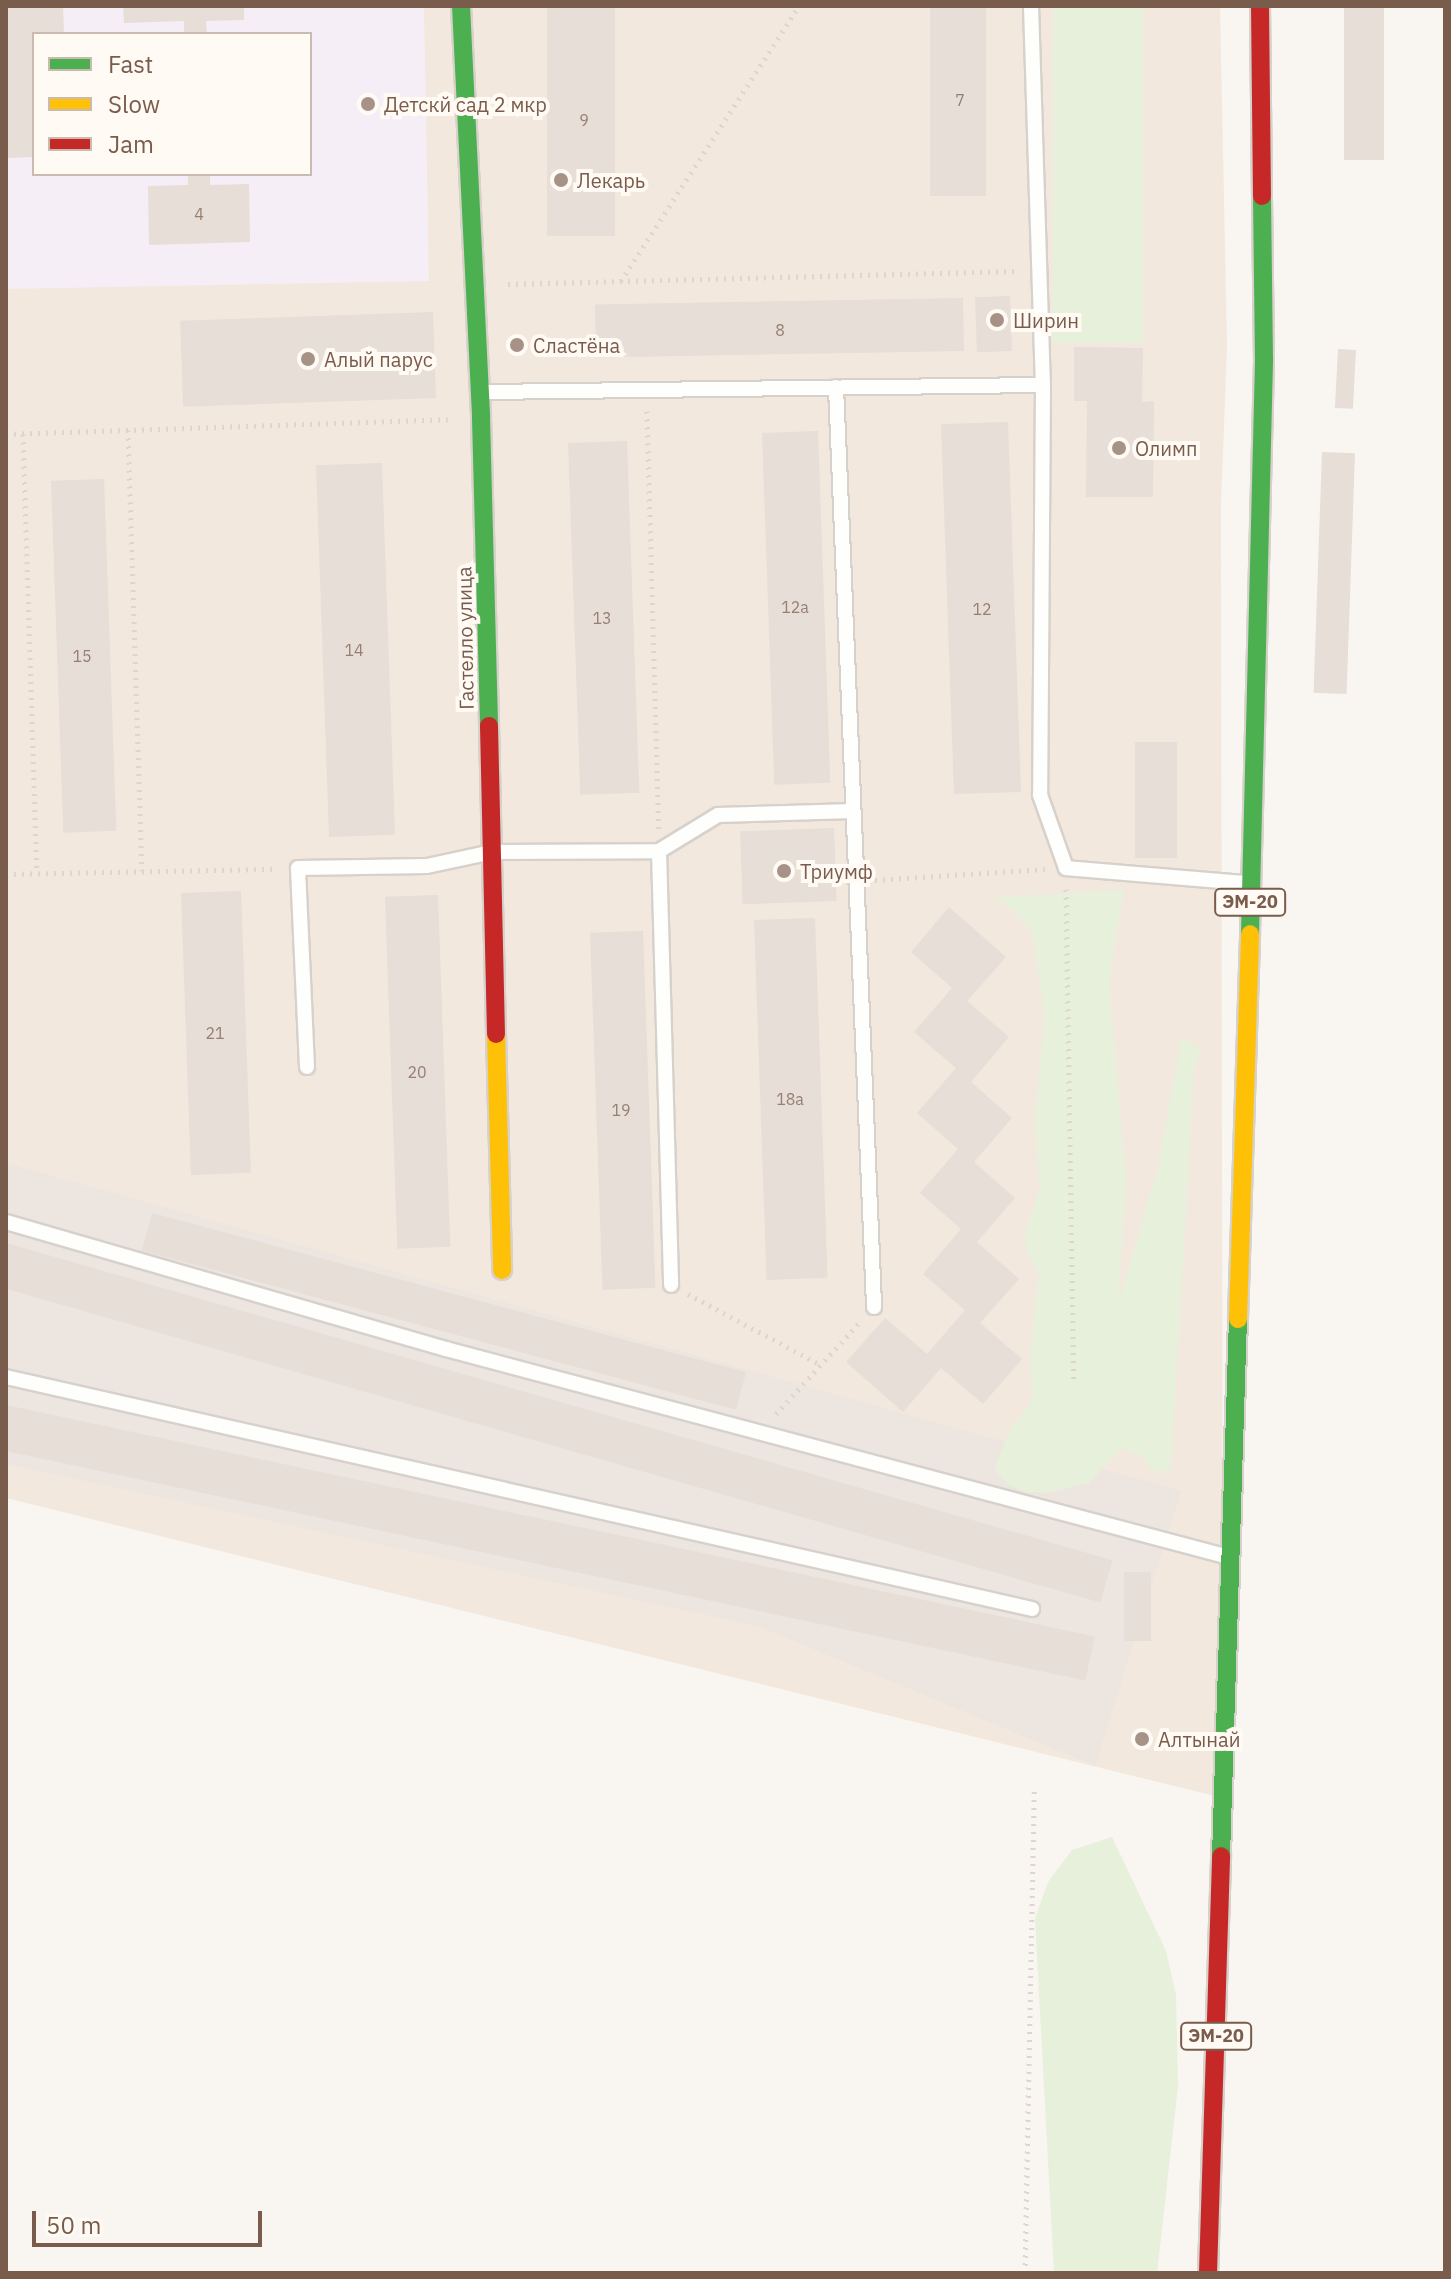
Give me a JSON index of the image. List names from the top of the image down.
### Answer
{
  "streets": {
    "main road": ["Гастелло улица", "ЭМ-20"]
  },
  "places": [
    "Детскй сад 2 мкр",
    "Лекарь",
    "Ширин",
    "Сластёна",
    "Алый парус",
    "Олимп",
    "Триумф",
    "Алтынай"
  ],
  "house_numbers": [
    "7",
    "9",
    "4",
    "8",
    "12a",
    "12",
    "13",
    "14",
    "15",
    "21",
    "20",
    "18а",
    "19"
  ],
  "legend": ["Fast", "Slow", "Jam"],
  "scale_bar": "50 m"
}
